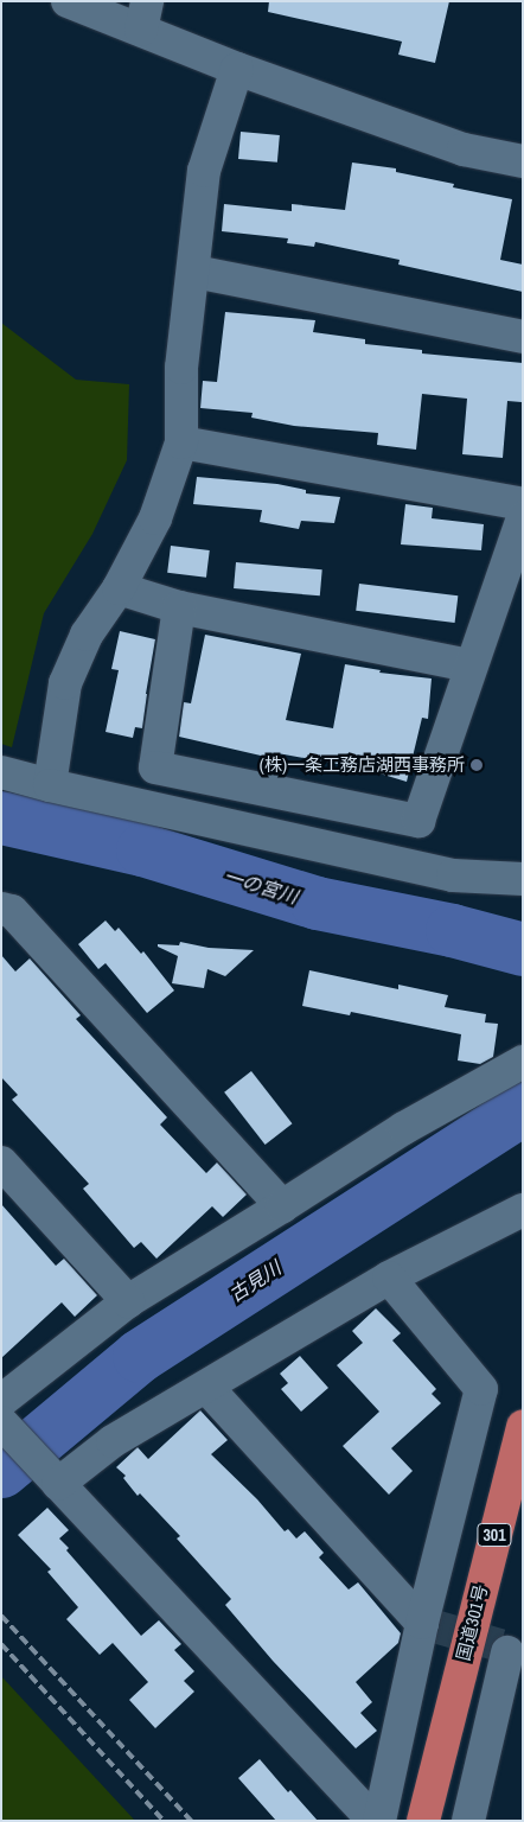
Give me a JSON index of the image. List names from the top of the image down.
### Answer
{
  "streets": {
    "highway": ["301", "国道301号"]
  },
  "water": ["一の宮川", "古見川"],
  "places": ["(株)一条工務店湖西事務所"]
}
